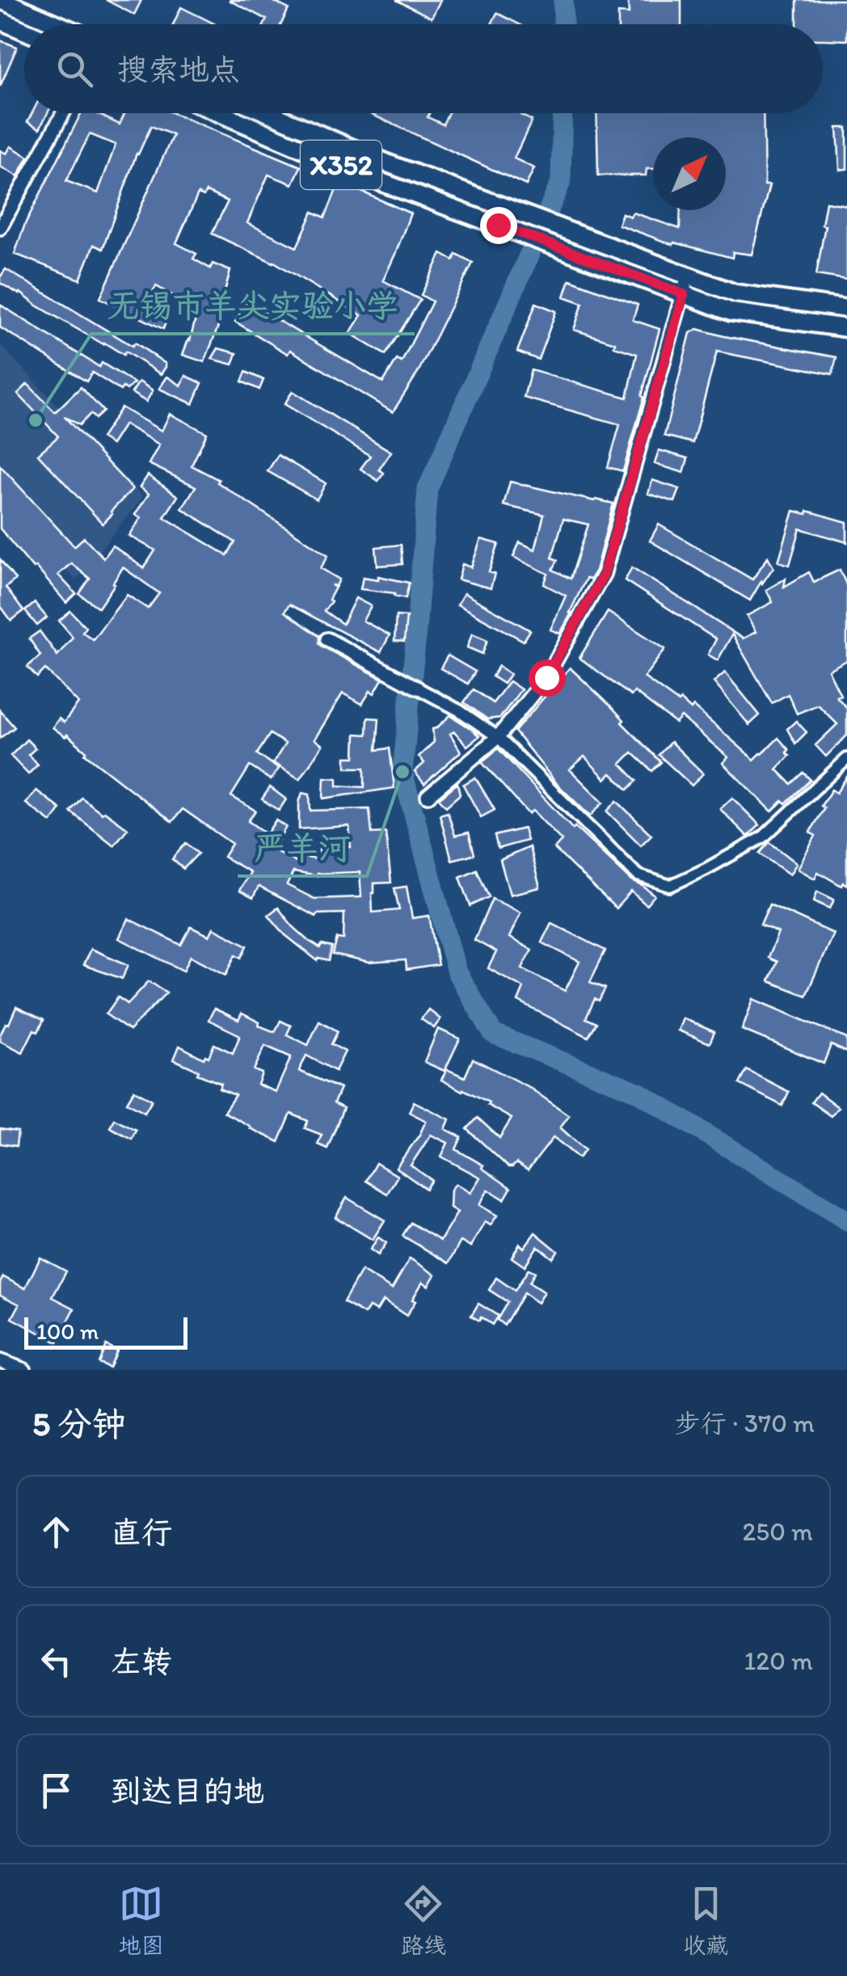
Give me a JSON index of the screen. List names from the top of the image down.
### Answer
{
  "streets": {
    "main road": ["X352"]
  },
  "places": ["无锡市羊尖实验小学", "严羊河"],
  "scale_bar": "100 m",
  "north": "top right",
  "page": {
    "search": "搜索地点",
    "scale": "100 m",
    "heading": ["5 分钟", "步行 · 370 m"],
    "list": [
      ["直行", "250 m"],
      ["左转", "120 m"],
      "到达目的地"
    ],
    "nav": ["地图", "路线", "收藏"]
  }
}
